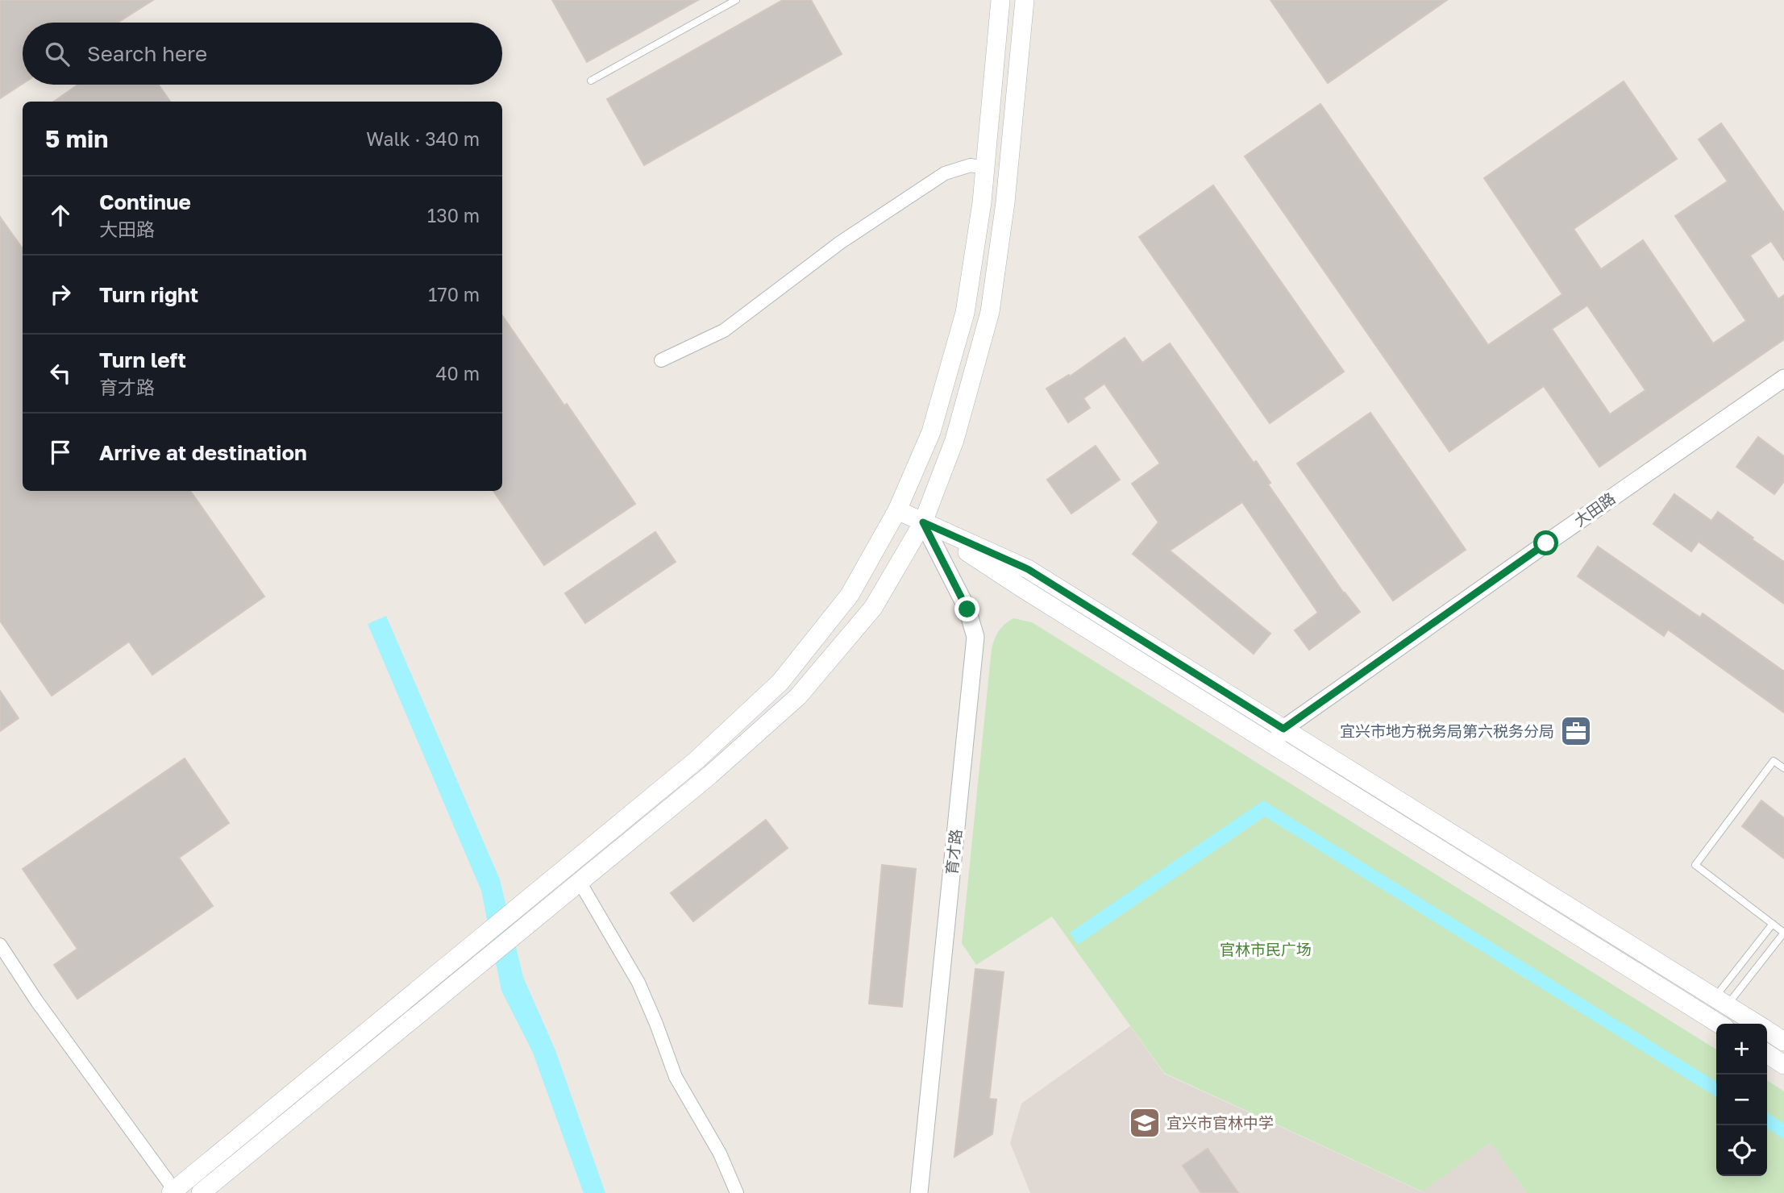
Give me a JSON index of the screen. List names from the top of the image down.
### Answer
{
  "streets": {
    "street": ["大田路", "育才路"]
  },
  "parks": ["官林市民广场"],
  "places": {
    "office": ["宜兴市地方税务局第六税务分局"],
    "school or university": ["宜兴市官林中学"]
  },
  "page": {
    "search": "Search here",
    "heading": ["5 min", "Walk · 340 m"],
    "list": [
      ["Continue", "大田路", "130 m"],
      ["Turn right", "170 m"],
      ["Turn left", "育才路", "40 m"],
      "Arrive at destination"
    ],
    "map_buttons": ["+", "−"]
  }
}
